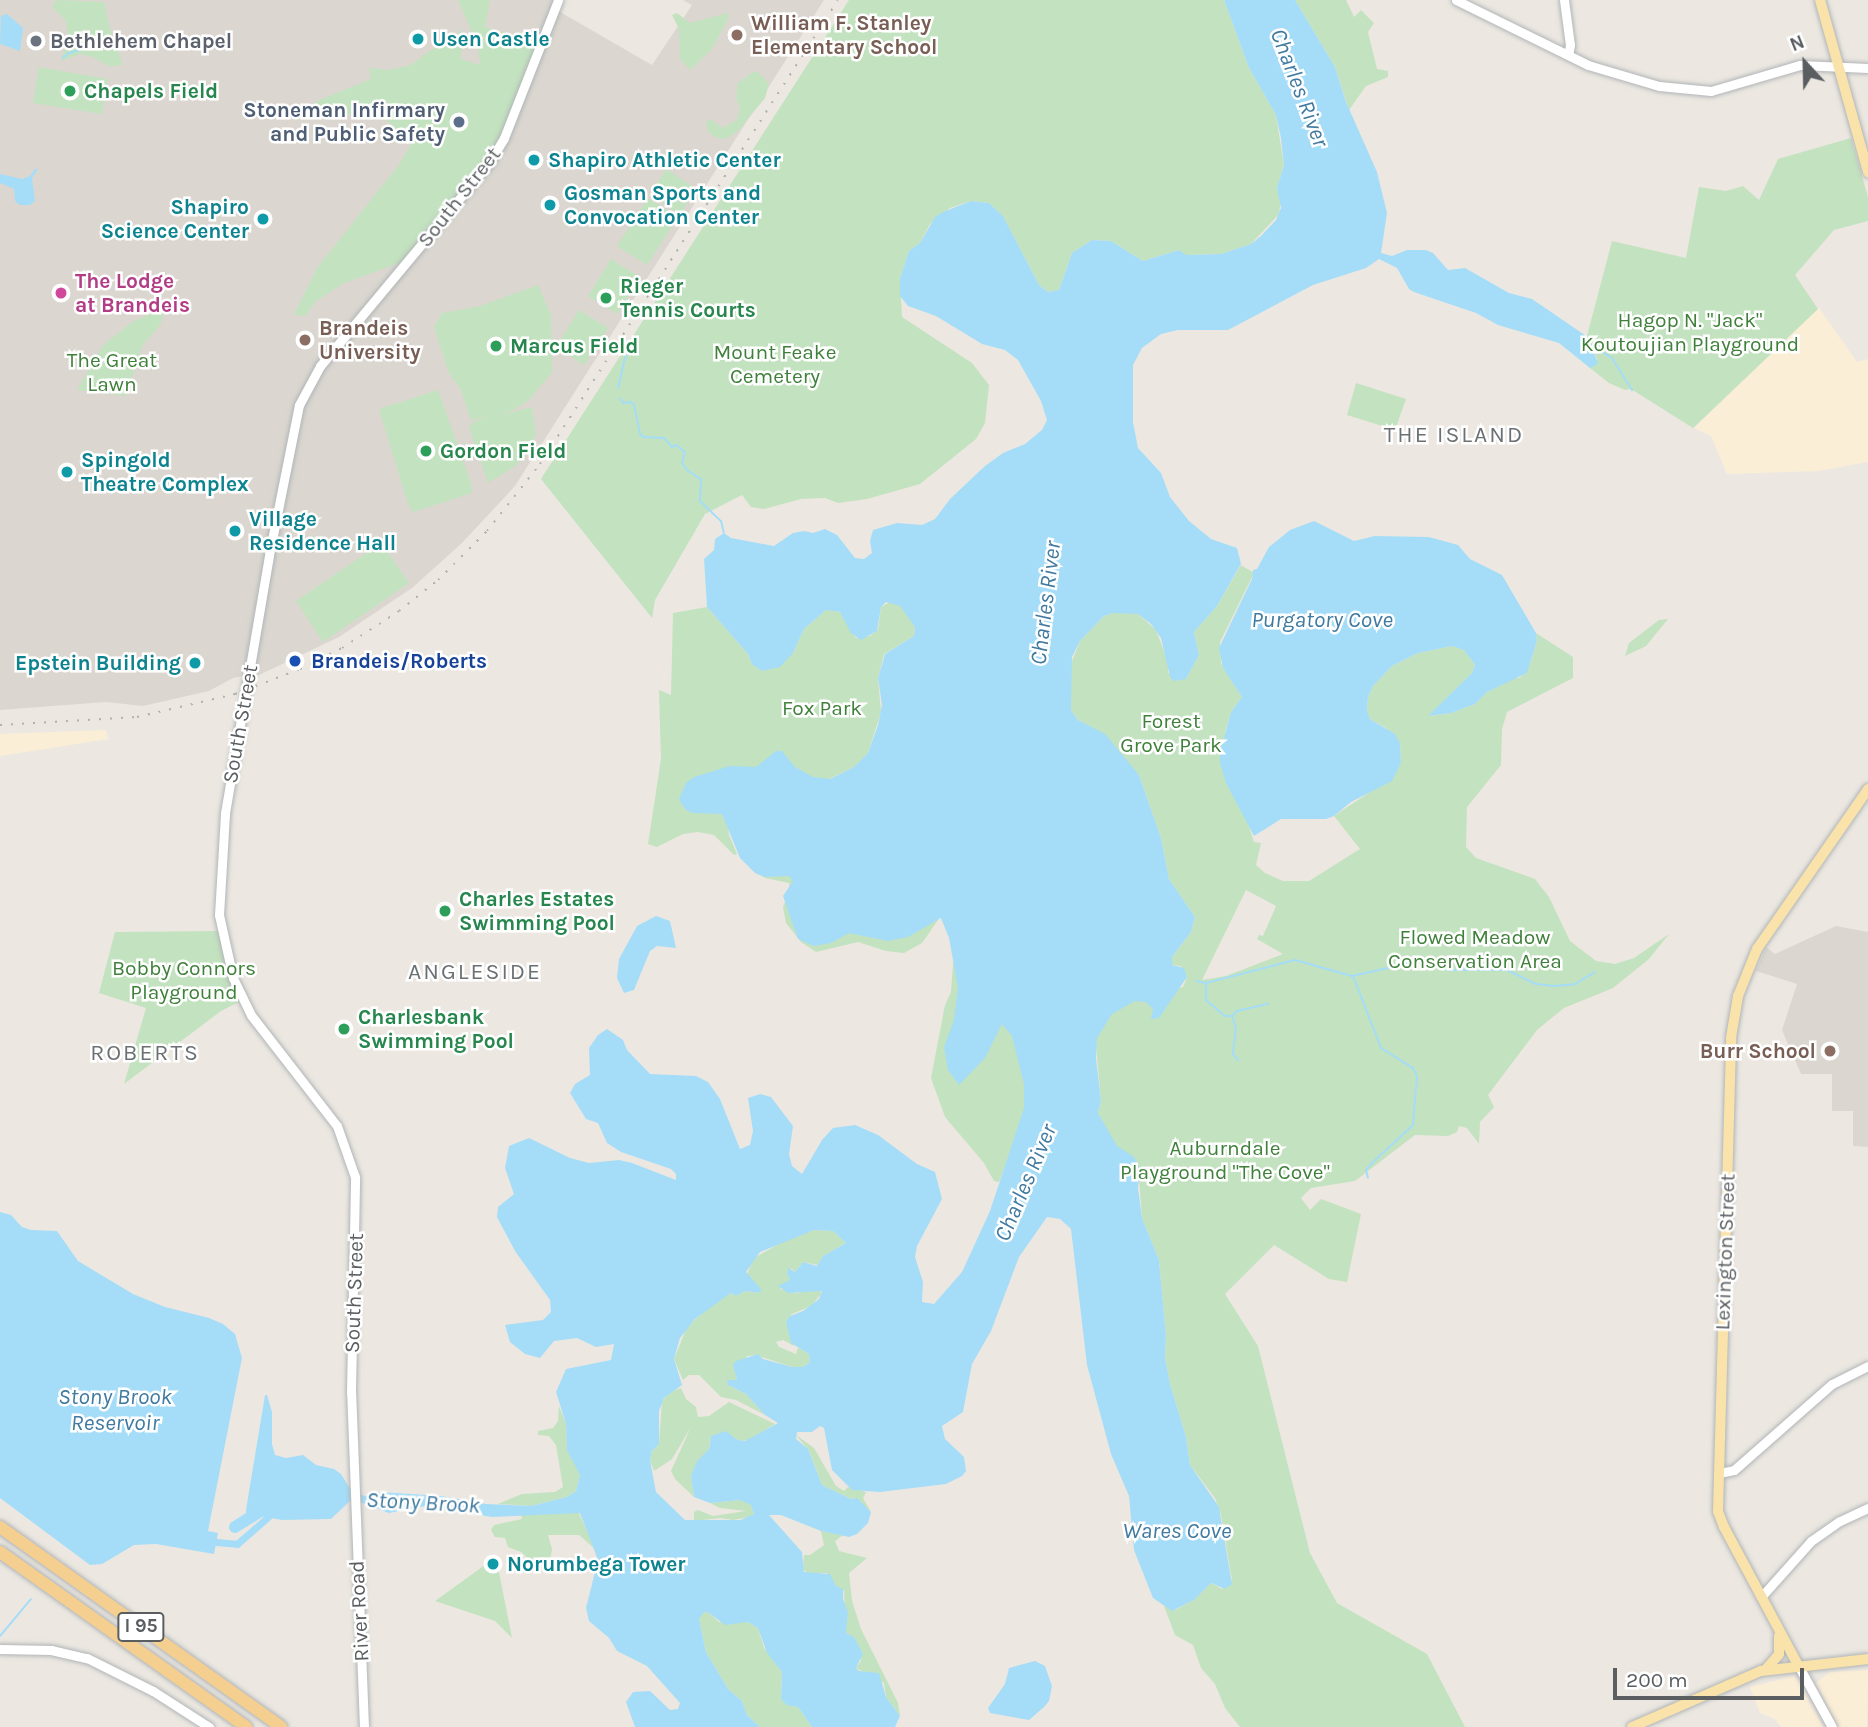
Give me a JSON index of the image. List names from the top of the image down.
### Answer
{
  "streets": {
    "highway": ["I 95"],
    "main road": ["South Street", "Lexington Street", "River Road"]
  },
  "crossings": [
    ["South Street", "River Road"]
  ],
  "districts": ["THE ISLAND", "ANGLESIDE", "ROBERTS"],
  "water": [
    "Charles River",
    "Purgatory Cove",
    "Stony Brook Reservoir",
    "Stony Brook",
    "Wares Cove"
  ],
  "parks": [
    "Hagop N. \"Jack\" Koutoujian Playground",
    "Mount Feake Cemetery",
    "The Great Lawn",
    "Fox Park",
    "Forest Grove Park",
    "Flowed Meadow Conservation Area",
    "Bobby Connors Playground",
    "Auburndale Playground \"The Cove\""
  ],
  "places": [
    "William F. Stanley Elementary School",
    "Usen Castle",
    "Bethlehem Chapel",
    "Chapels Field",
    "Stoneman Infirmary and Public Safety",
    "Shapiro Athletic Center",
    "Gosman Sports and Convocation Center",
    "Shapiro Science Center",
    "The Lodge at Brandeis",
    "Rieger Tennis Courts",
    "Brandeis University",
    "Marcus Field",
    "Gordon Field",
    "Spingold Theatre Complex",
    "Village Residence Hall",
    "Brandeis/Roberts",
    "Epstein Building",
    "Charles Estates Swimming Pool",
    "Charlesbank Swimming Pool",
    "Burr School",
    "Norumbega Tower"
  ],
  "scale_bar": "200 m",
  "north": "top"
}
